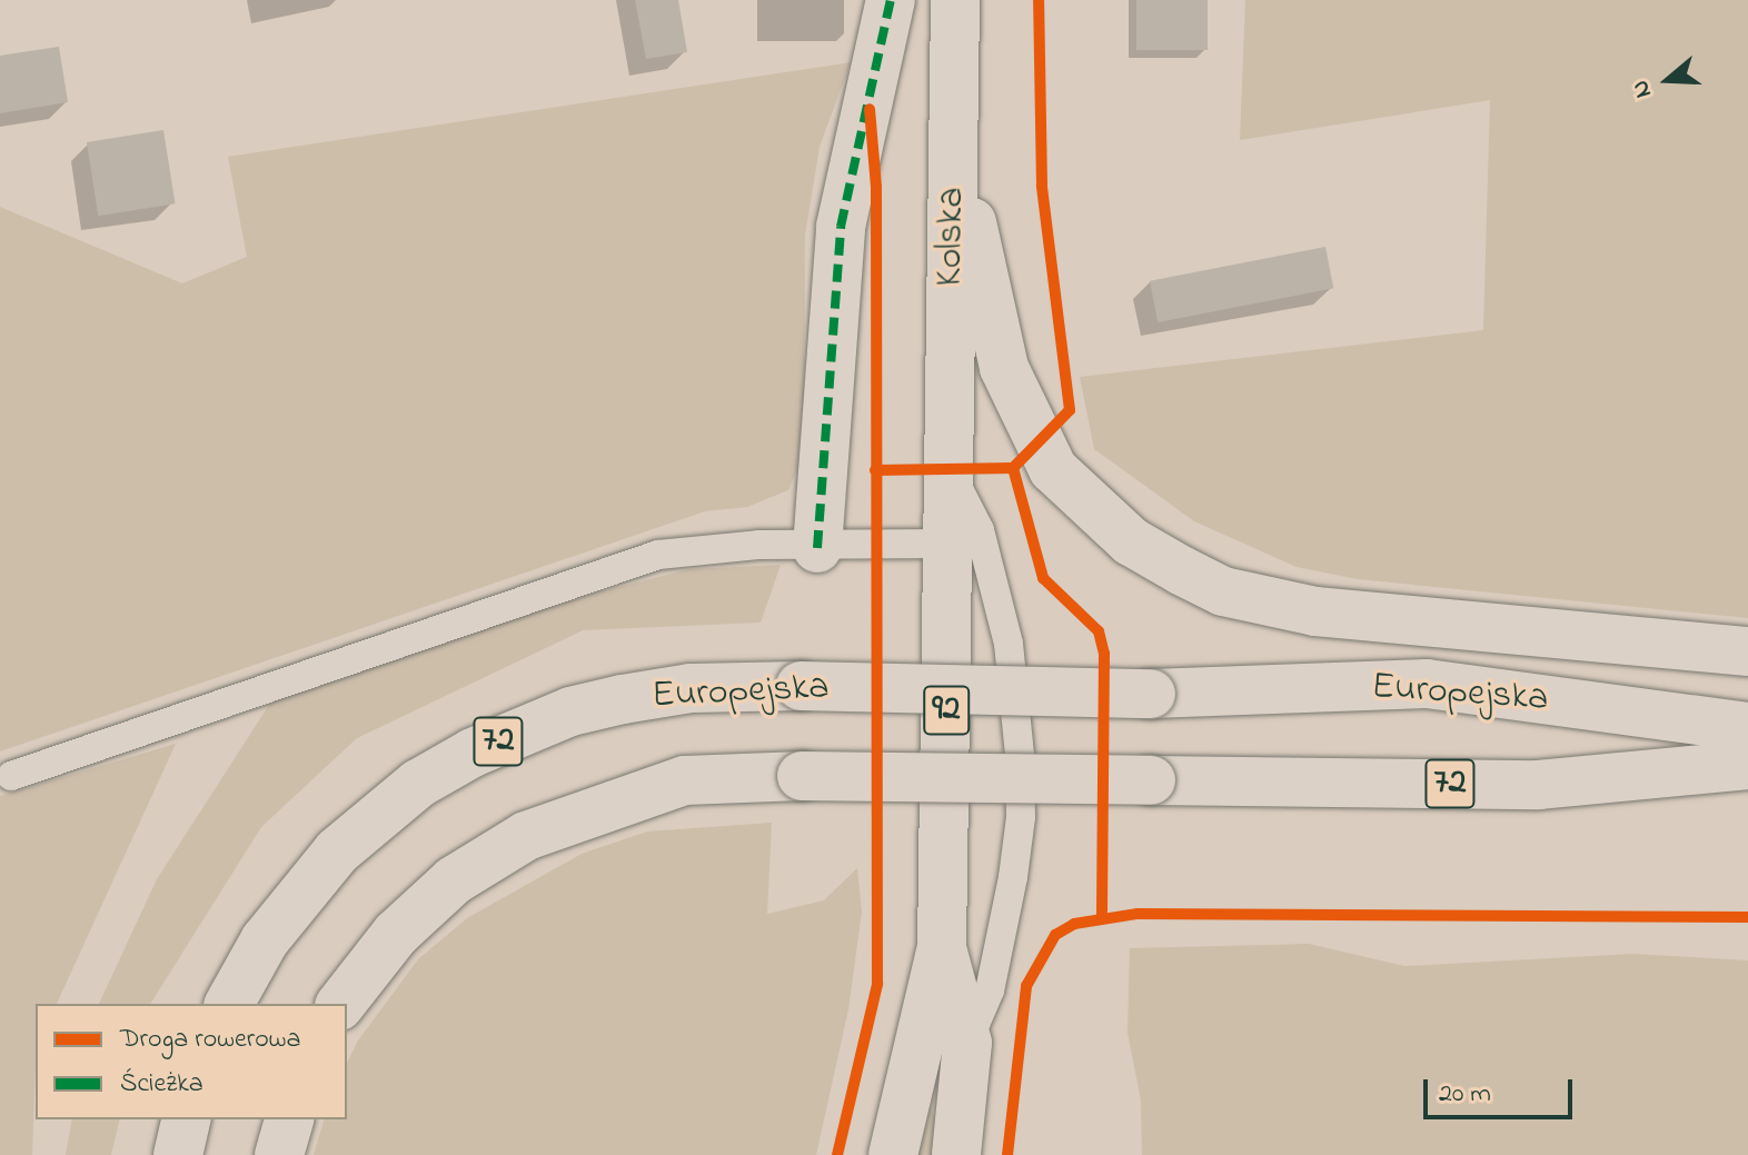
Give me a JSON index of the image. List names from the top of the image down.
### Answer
{
  "streets": {
    "main road": [
      "Kolska",
      "Europejska",
      "92",
      "72"
    ]
  },
  "crossings": [
    ["Kolska", "92"]
  ],
  "legend": ["Droga rowerowa", "Ścieżka"],
  "scale_bar": "20 m",
  "north": "left"
}
